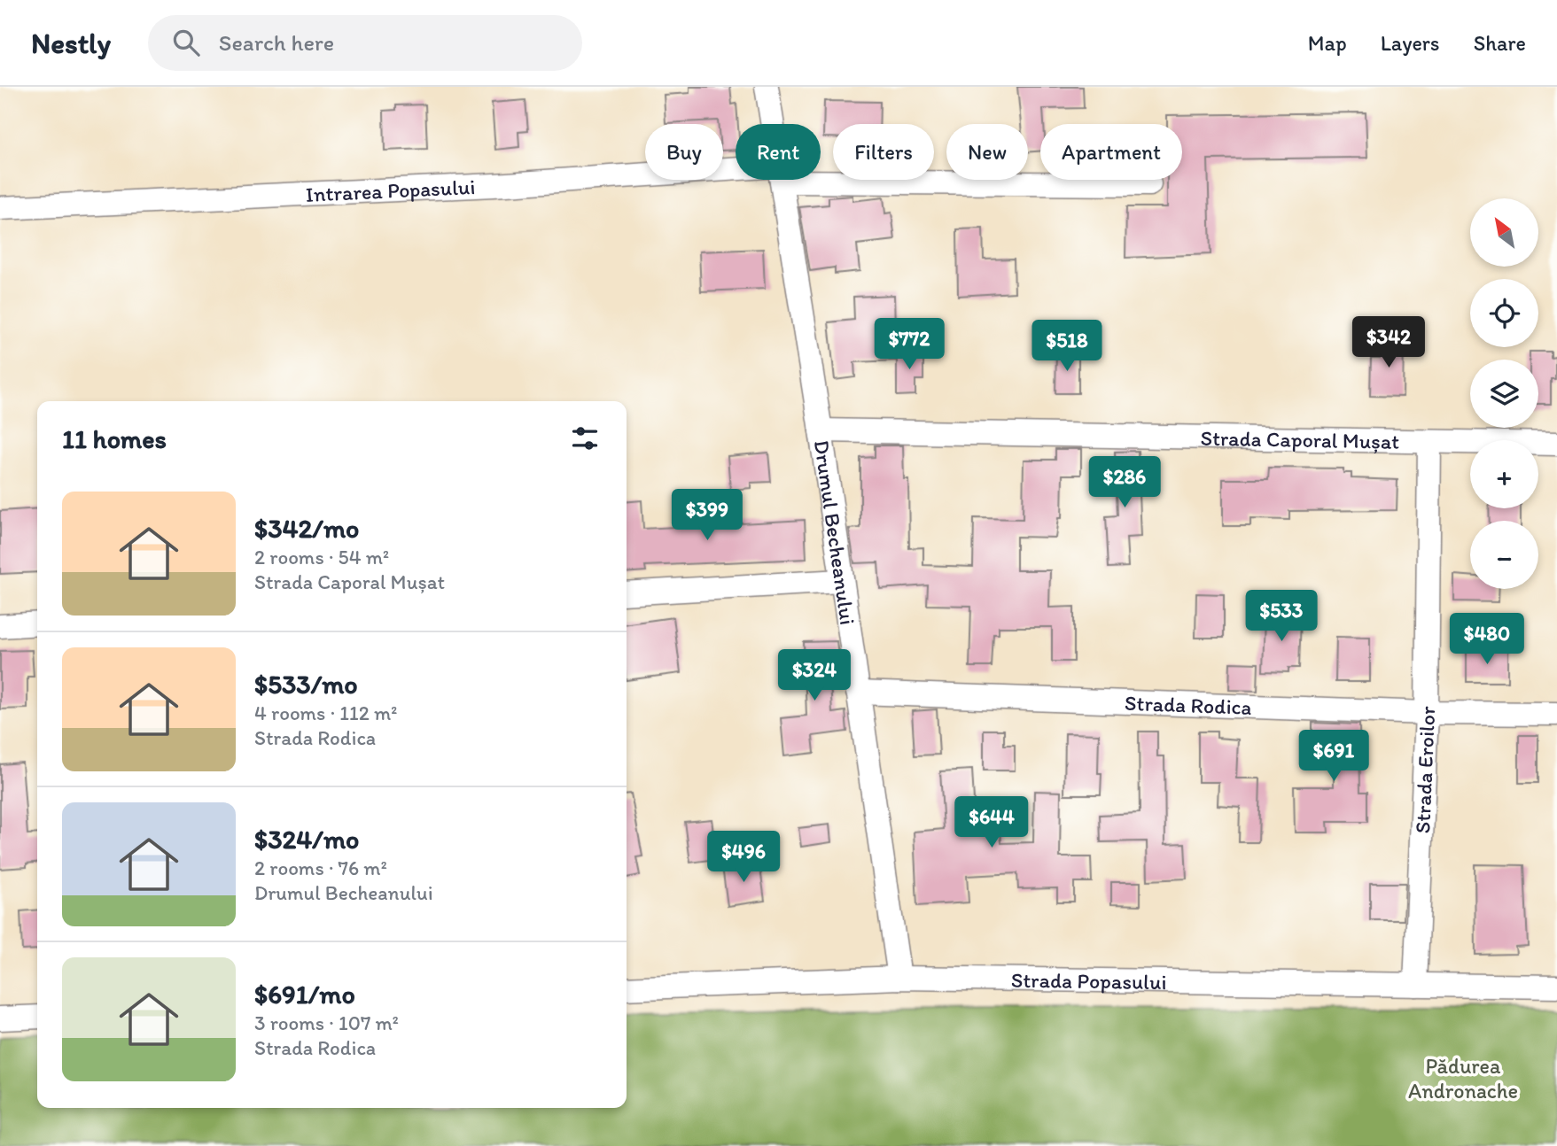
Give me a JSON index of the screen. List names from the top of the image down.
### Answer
{
  "streets": {
    "street": [
      "Intrarea Popasului",
      "Strada Caporal Mușat",
      "Drumul Becheanului",
      "Strada Rodica",
      "Strada Eroilor",
      "Strada Popasului"
    ]
  },
  "crossings": [
    ["Strada Caporal Mușat", "Drumul Becheanului"],
    ["Strada Caporal Mușat", "Strada Eroilor"],
    ["Drumul Becheanului", "Strada Rodica"],
    ["Drumul Becheanului", "Strada Popasului"],
    ["Strada Rodica", "Strada Eroilor"],
    ["Strada Eroilor", "Strada Popasului"]
  ],
  "parks": ["Pădurea Andronache"],
  "north": "top left",
  "page": {
    "header": "Nestly",
    "search": "Search here",
    "nav": ["Map", "Layers", "Share"],
    "chip": [
      "Buy",
      "Rent",
      "Filters",
      "New",
      "Apartment"
    ],
    "map_buttons": ["+", "−"],
    "price": [
      "$342",
      "$772",
      "$518",
      "$286",
      "$399",
      "$533",
      "$480",
      "$324",
      "$691",
      "$644",
      "$496"
    ],
    "heading": "11 homes",
    "list": [
      {
        "name": "$342/mo",
        "note": "2 rooms · 54 m² · Strada Caporal Mușat"
      },
      {
        "name": "$533/mo",
        "note": "4 rooms · 112 m² · Strada Rodica"
      },
      {
        "name": "$324/mo",
        "note": "2 rooms · 76 m² · Drumul Becheanului"
      },
      {
        "name": "$691/mo",
        "note": "3 rooms · 107 m² · Strada Rodica"
      }
    ]
  }
}
